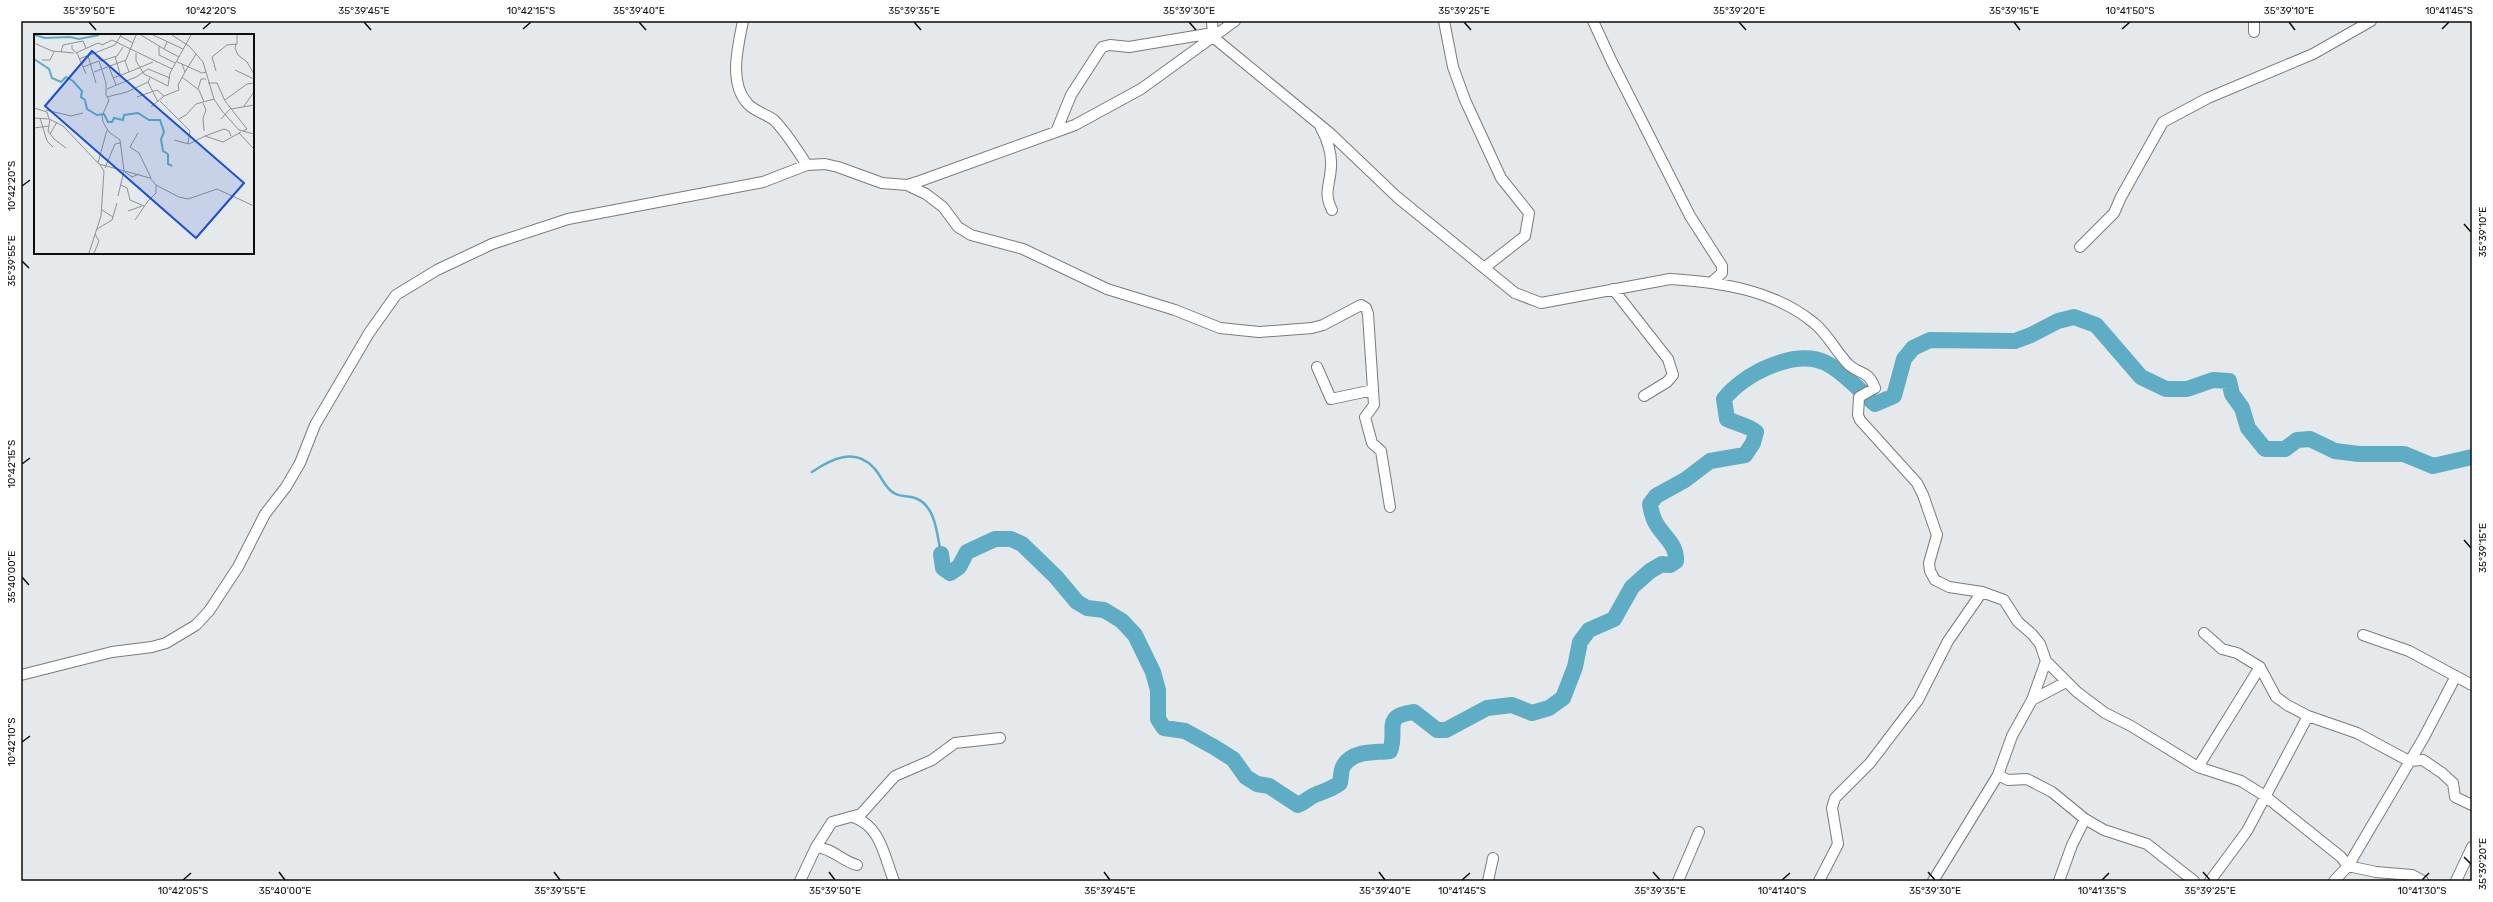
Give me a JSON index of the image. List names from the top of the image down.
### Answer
{
  "coordinates": [
    "35°39'50\"E",
    "10°42'20\"S",
    "35°39'45\"E",
    "10°42'15\"S",
    "35°39'40\"E",
    "35°39'35\"E",
    "35°39'30\"E",
    "35°39'25\"E",
    "35°39'20\"E",
    "35°39'15\"E",
    "10°41'50\"S",
    "35°39'10\"E",
    "10°41'45\"S",
    "35°39'55\"E",
    "35°40'00\"E",
    "10°42'10\"S",
    "10°42'05\"S",
    "10°41'40\"S",
    "10°41'35\"S",
    "10°41'30\"S"
  ]
}
